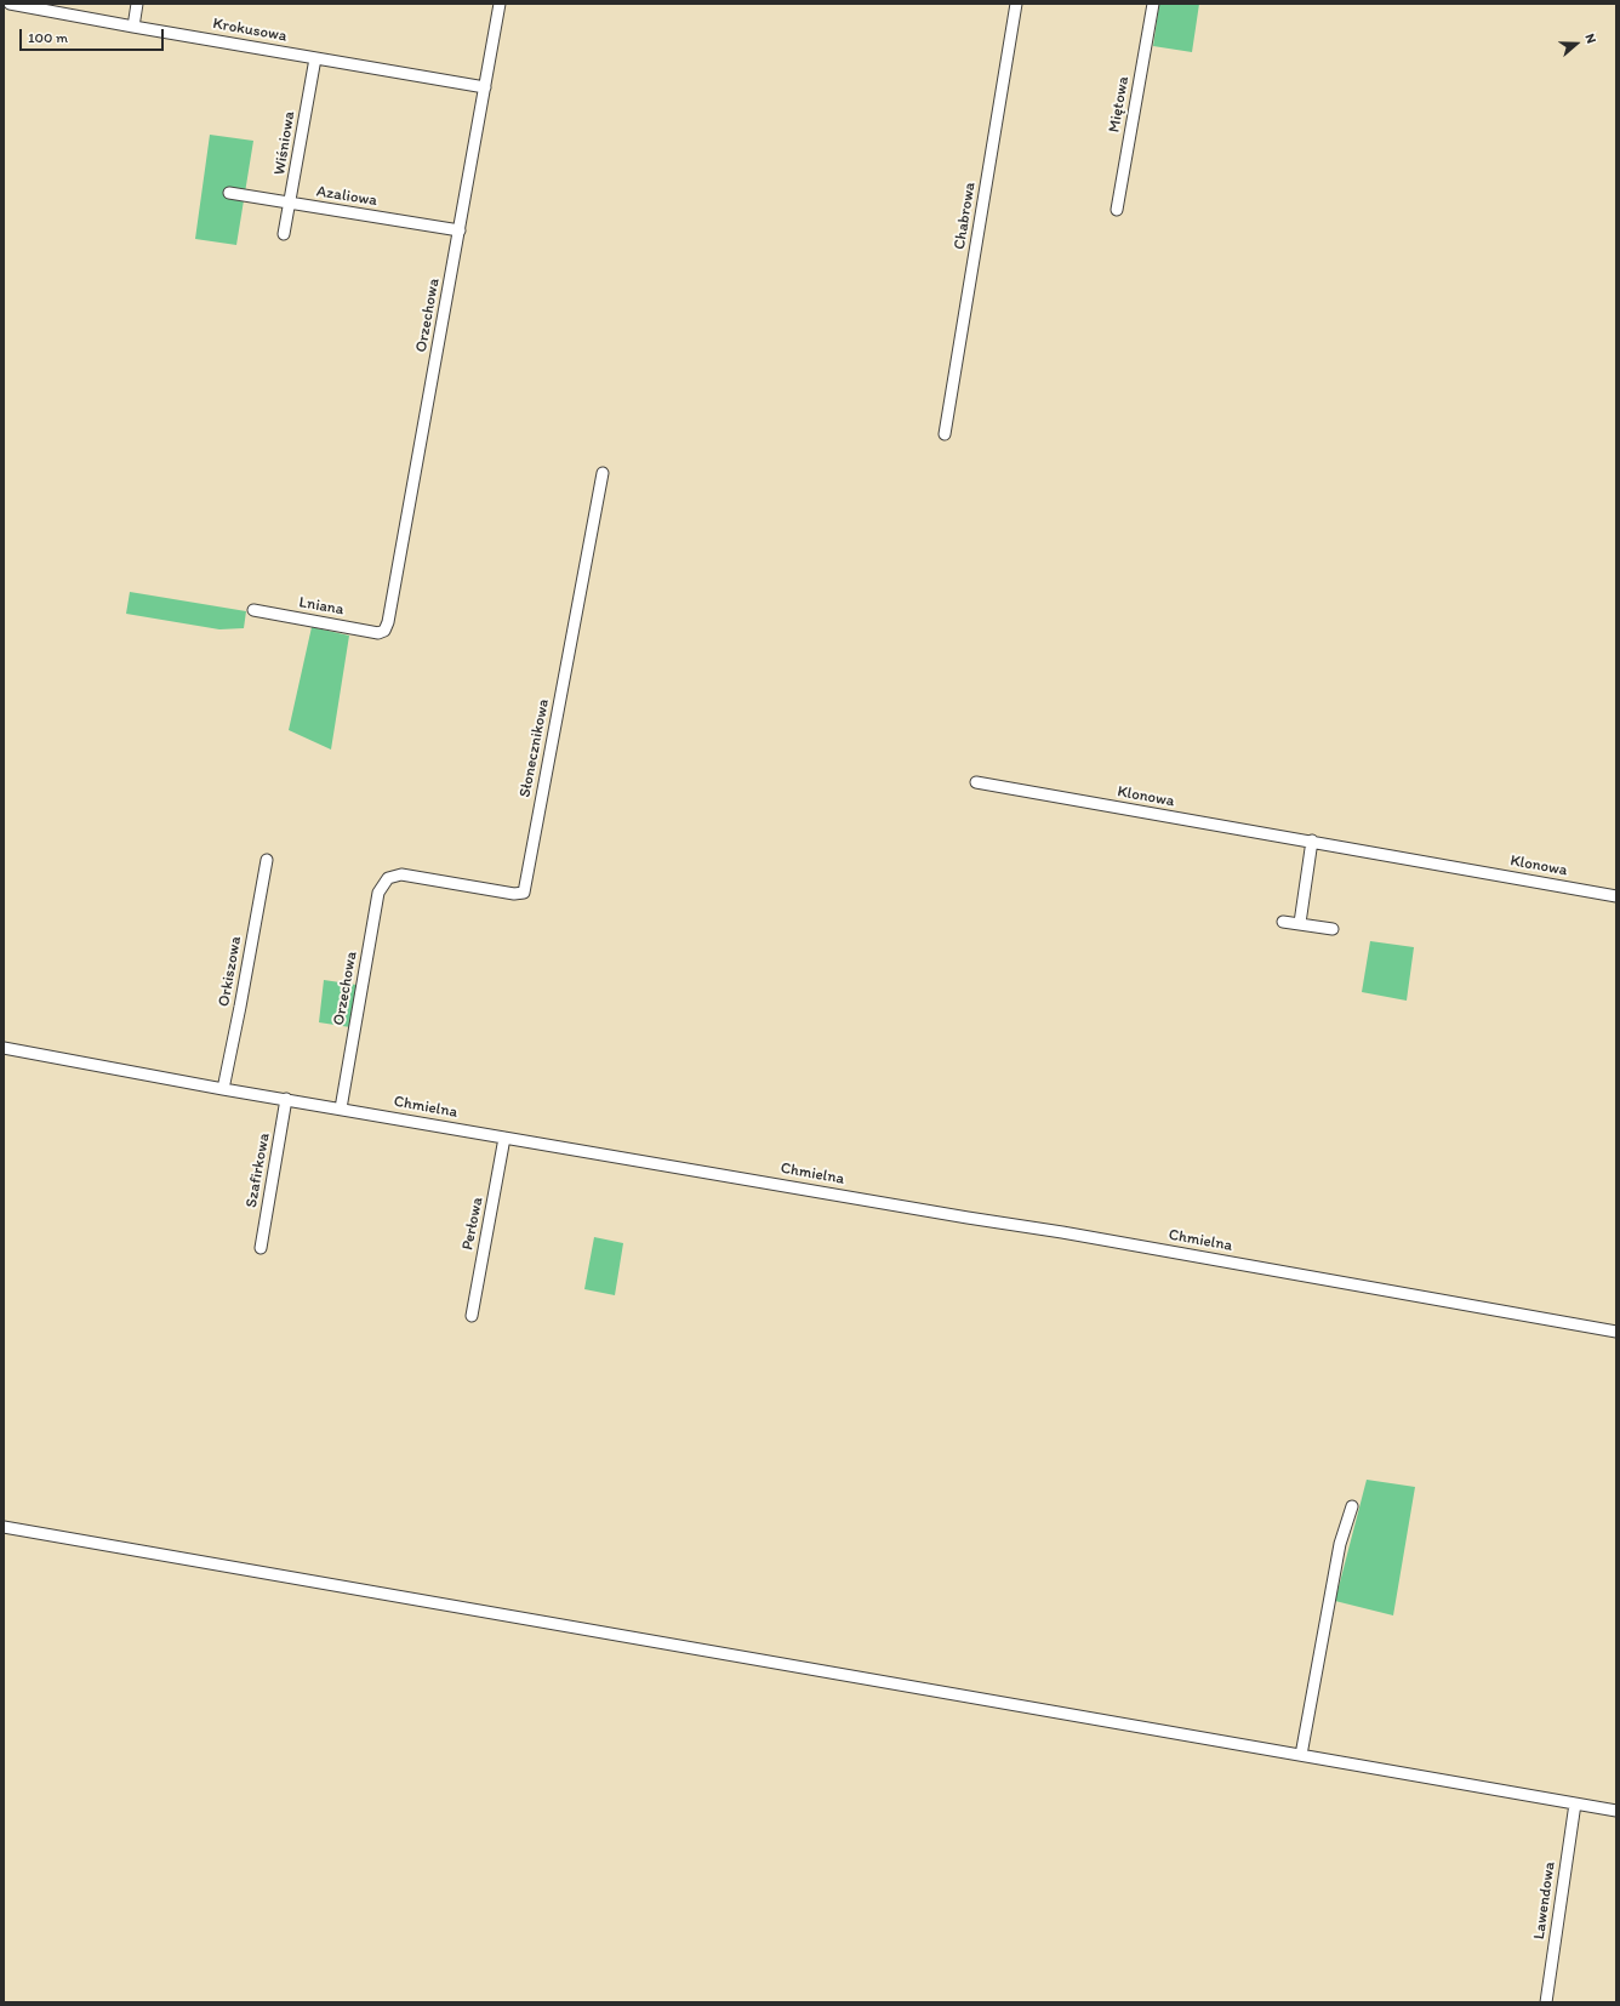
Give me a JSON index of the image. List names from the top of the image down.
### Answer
{
  "streets": {
    "street": [
      "Krokusowa",
      "Miętowa",
      "Wiśniowa",
      "Azaliowa",
      "Chabrowa",
      "Orzechowa",
      "Lniana",
      "Słonecznikowa",
      "Klonowa",
      "Orkiszowa",
      "Chmielna",
      "Szafirkowa",
      "Perłowa",
      "Lawendowa"
    ]
  },
  "crossings": [
    ["Krokusowa", "Wiśniowa"],
    ["Krokusowa", "Orzechowa"],
    ["Wiśniowa", "Azaliowa"],
    ["Azaliowa", "Orzechowa"],
    ["Orzechowa", "Lniana"],
    ["Orzechowa", "Słonecznikowa"],
    ["Orzechowa", "Chmielna"],
    ["Orkiszowa", "Chmielna"],
    ["Chmielna", "Szafirkowa"],
    ["Chmielna", "Perłowa"]
  ],
  "scale_bar": "100 m",
  "north": "right"
}
